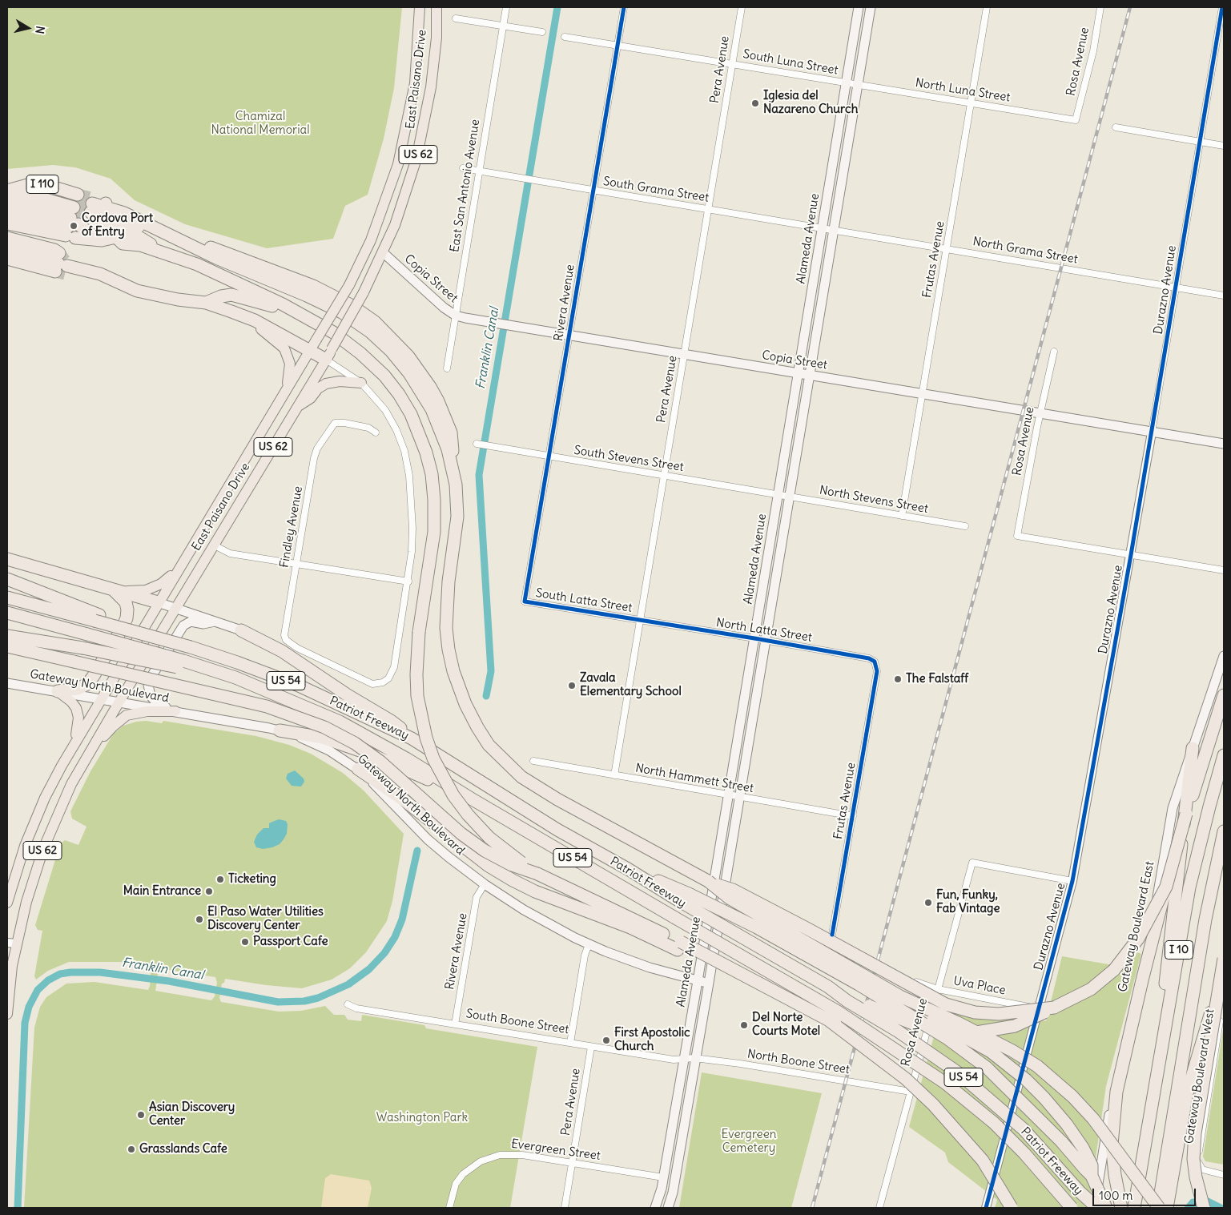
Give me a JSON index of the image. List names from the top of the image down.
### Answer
{
  "streets": {
    "highway": [
      "I 110",
      "US 54",
      "Patriot Freeway",
      "I 10"
    ],
    "main road": [
      "East Paisano Drive",
      "US 62",
      "Alameda Avenue",
      "Copia Street",
      "Gateway North Boulevard",
      "Gateway Boulevard East"
    ],
    "street": [
      "Rosa Avenue",
      "South Luna Street",
      "Pera Avenue",
      "North Luna Street",
      "East San Antonio Avenue",
      "South Grama Street",
      "North Grama Street",
      "Frutas Avenue",
      "Durazno Avenue",
      "Rivera Avenue",
      "South Stevens Street",
      "North Stevens Street",
      "Findley Avenue",
      "South Latta Street",
      "North Latta Street",
      "North Hammett Street",
      "Uva Place",
      "South Boone Street",
      "North Boone Street",
      "Gateway Boulevard West",
      "Evergreen Street"
    ]
  },
  "crossings": [
    ["Rosa Avenue", "North Luna Street"],
    ["Rosa Avenue", "Copia Street"],
    ["Rosa Avenue", "Durazno Avenue"],
    ["Rosa Avenue", "Uva Place"],
    ["Rosa Avenue", "North Boone Street"],
    ["South Luna Street", "Pera Avenue"],
    ["South Luna Street", "North Luna Street"],
    ["South Luna Street", "Alameda Avenue"],
    ["South Luna Street", "Rivera Avenue"],
    ["Pera Avenue", "South Grama Street"],
    ["Pera Avenue", "Copia Street"],
    ["Pera Avenue", "South Stevens Street"],
    ["Pera Avenue", "South Latta Street"],
    ["Pera Avenue", "North Latta Street"],
    ["Pera Avenue", "North Hammett Street"],
    ["Pera Avenue", "South Boone Street"],
    ["Pera Avenue", "Evergreen Street"],
    ["East Paisano Drive", "Copia Street"],
    ["East Paisano Drive", "Gateway North Boulevard"],
    ["North Luna Street", "Alameda Avenue"],
    ["North Luna Street", "Frutas Avenue"],
    ["East San Antonio Avenue", "South Grama Street"],
    ["East San Antonio Avenue", "Copia Street"],
    ["South Grama Street", "Alameda Avenue"],
    ["South Grama Street", "North Grama Street"],
    ["South Grama Street", "Rivera Avenue"],
    ["Alameda Avenue", "North Grama Street"],
    ["Alameda Avenue", "Copia Street"],
    ["Alameda Avenue", "South Stevens Street"],
    ["Alameda Avenue", "North Stevens Street"],
    ["Alameda Avenue", "North Latta Street"],
    ["Alameda Avenue", "Gateway North Boulevard"],
    ["Alameda Avenue", "North Hammett Street"],
    ["Alameda Avenue", "South Boone Street"],
    ["Alameda Avenue", "North Boone Street"],
    ["Alameda Avenue", "Evergreen Street"],
    ["North Grama Street", "Frutas Avenue"],
    ["North Grama Street", "Durazno Avenue"],
    ["Frutas Avenue", "Copia Street"],
    ["Frutas Avenue", "North Stevens Street"],
    ["Frutas Avenue", "North Latta Street"],
    ["Frutas Avenue", "North Hammett Street"],
    ["Copia Street", "Durazno Avenue"],
    ["Copia Street", "Rivera Avenue"],
    ["Durazno Avenue", "Uva Place"],
    ["Rivera Avenue", "South Stevens Street"],
    ["Rivera Avenue", "South Latta Street"],
    ["Rivera Avenue", "Gateway North Boulevard"],
    ["Rivera Avenue", "South Boone Street"],
    ["South Stevens Street", "North Stevens Street"],
    ["South Latta Street", "North Latta Street"],
    ["Patriot Freeway", "Gateway Boulevard East"],
    ["South Boone Street", "North Boone Street"]
  ],
  "water": ["Franklin Canal"],
  "parks": ["Chamizal National Memorial", "Washington Park", "Evergreen Cemetery"],
  "places": [
    "Iglesia del Nazareno Church",
    "Cordova Port of Entry",
    "The Falstaff",
    "Zavala Elementary School",
    "Ticketing",
    "Main Entrance",
    "Fun, Funky, Fab Vintage",
    "El Paso Water Utilities Discovery Center",
    "Passport Cafe",
    "Del Norte Courts Motel",
    "First Apostolic Church",
    "Asian Discovery Center",
    "Grasslands Cafe"
  ],
  "scale_bar": "100 m",
  "north": "right"
}
